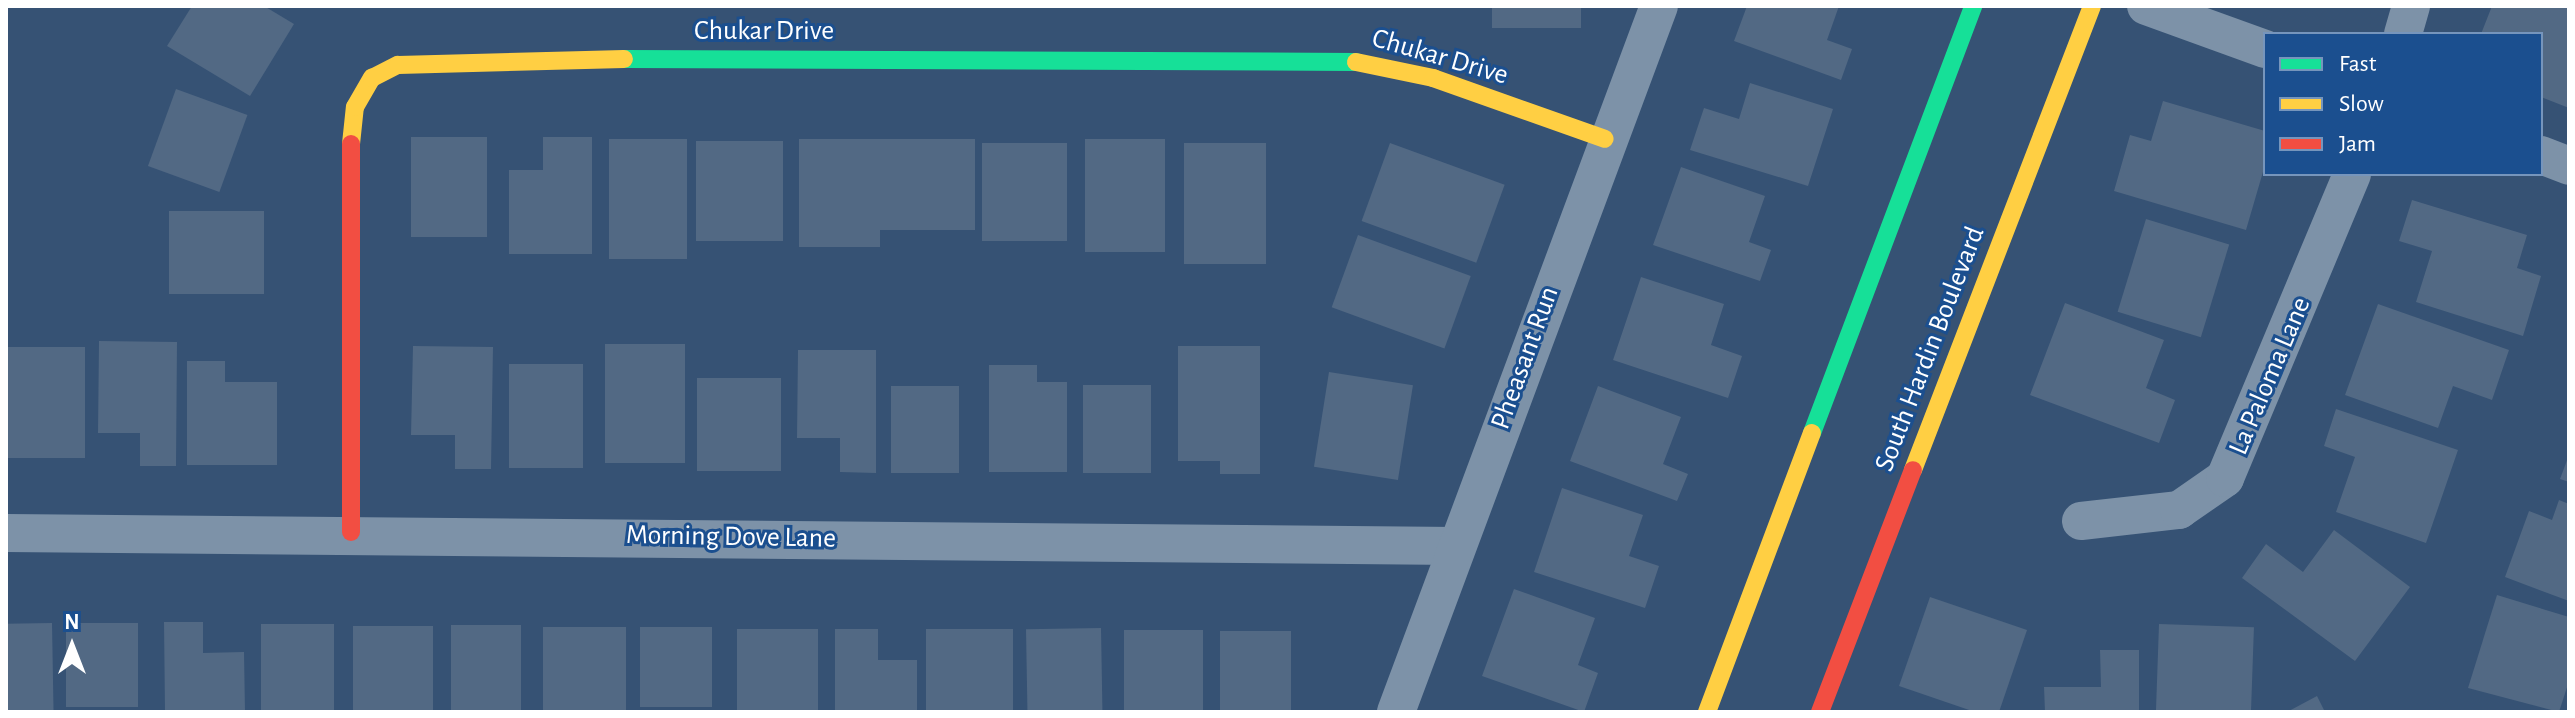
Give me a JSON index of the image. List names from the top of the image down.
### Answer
{
  "streets": {
    "street": [
      "Chukar Drive",
      "South Hardin Boulevard",
      "Pheasant Run",
      "La Paloma Lane",
      "Morning Dove Lane"
    ]
  },
  "crossings": [
    ["Chukar Drive", "Pheasant Run"],
    ["Chukar Drive", "Morning Dove Lane"],
    ["Pheasant Run", "Morning Dove Lane"]
  ],
  "legend": ["Fast", "Slow", "Jam"],
  "north": "top"
}
